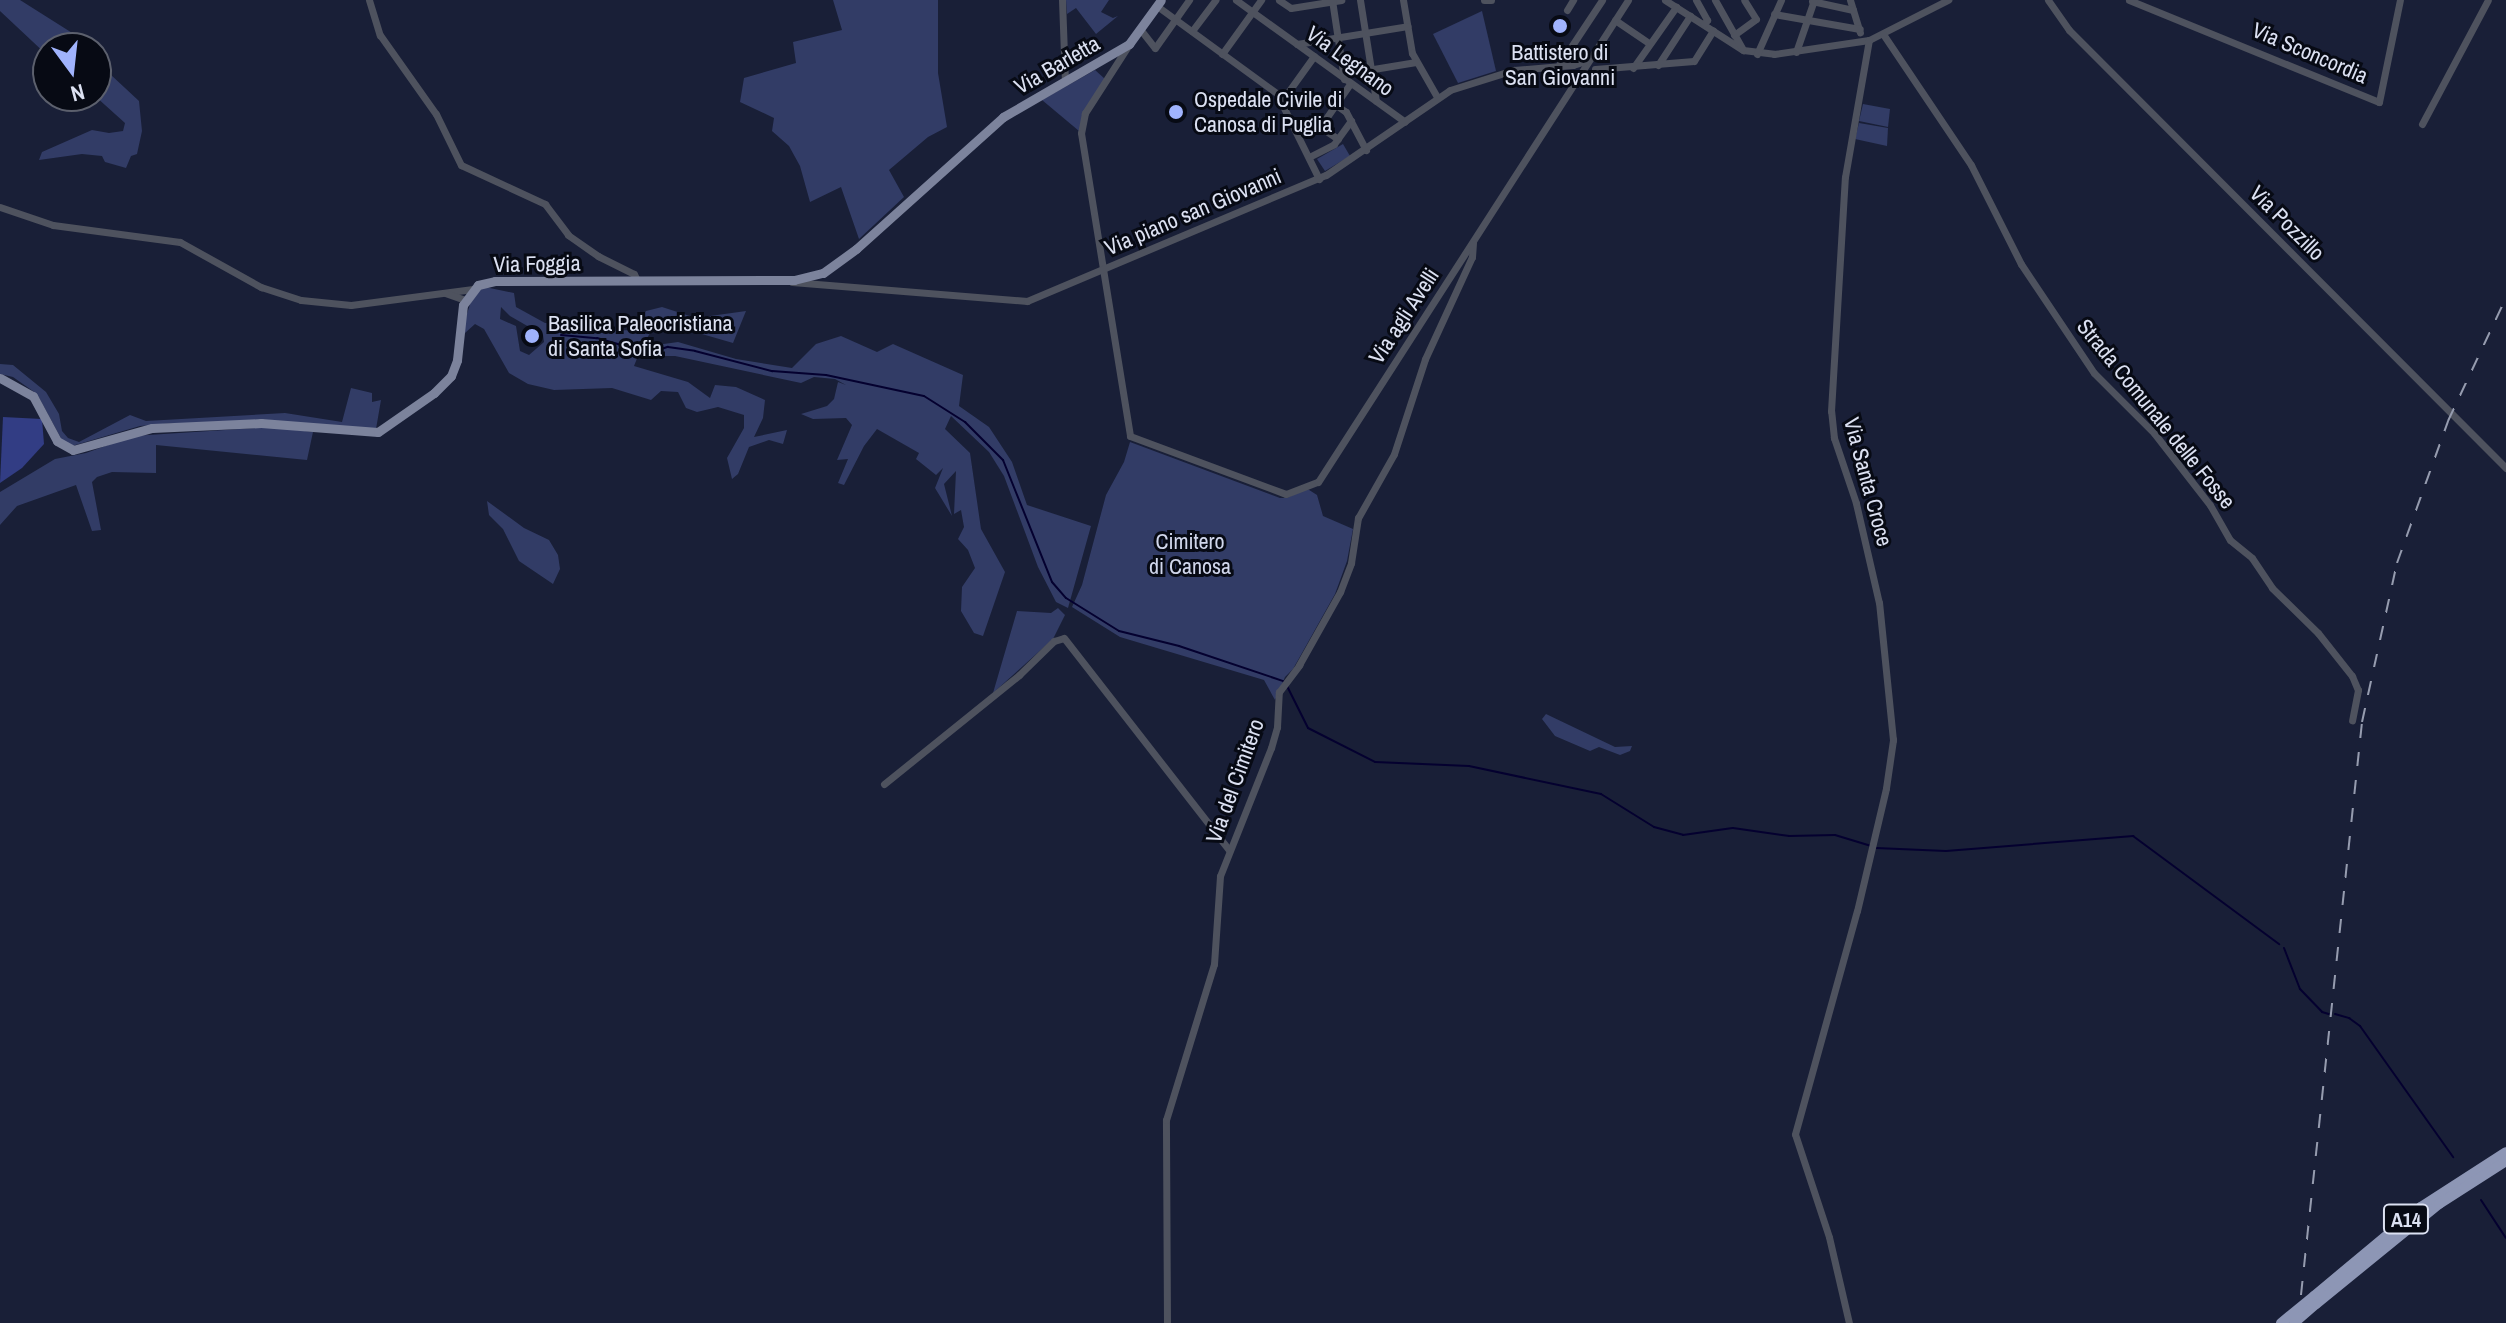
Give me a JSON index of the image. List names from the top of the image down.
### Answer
{
  "streets": {
    "highway": ["A14"],
    "main road": ["Via Barletta", "Via Foggia"],
    "street": [
      "Via Sconcordia",
      "Via Legnano",
      "Via piano san Giovanni",
      "Via Pozzillo",
      "Via agli Avelli",
      "Strada Comunale delle Fosse",
      "Via Santa Croce",
      "Via del Cimitero"
    ]
  },
  "crossings": [
    ["Via Legnano", "Via piano san Giovanni"],
    ["Via Barletta", "Via Foggia"],
    ["Via piano san Giovanni", "Via Foggia"],
    ["Via piano san Giovanni", "Via agli Avelli"],
    ["Via agli Avelli", "Via del Cimitero"]
  ],
  "parks": ["Cimitero di Canosa"],
  "places": ["Battistero di San Giovanni", "Ospedale Civile di Canosa di Puglia", "Basilica Paleocristiana di Santa Sofia"],
  "north": "bottom"
}
